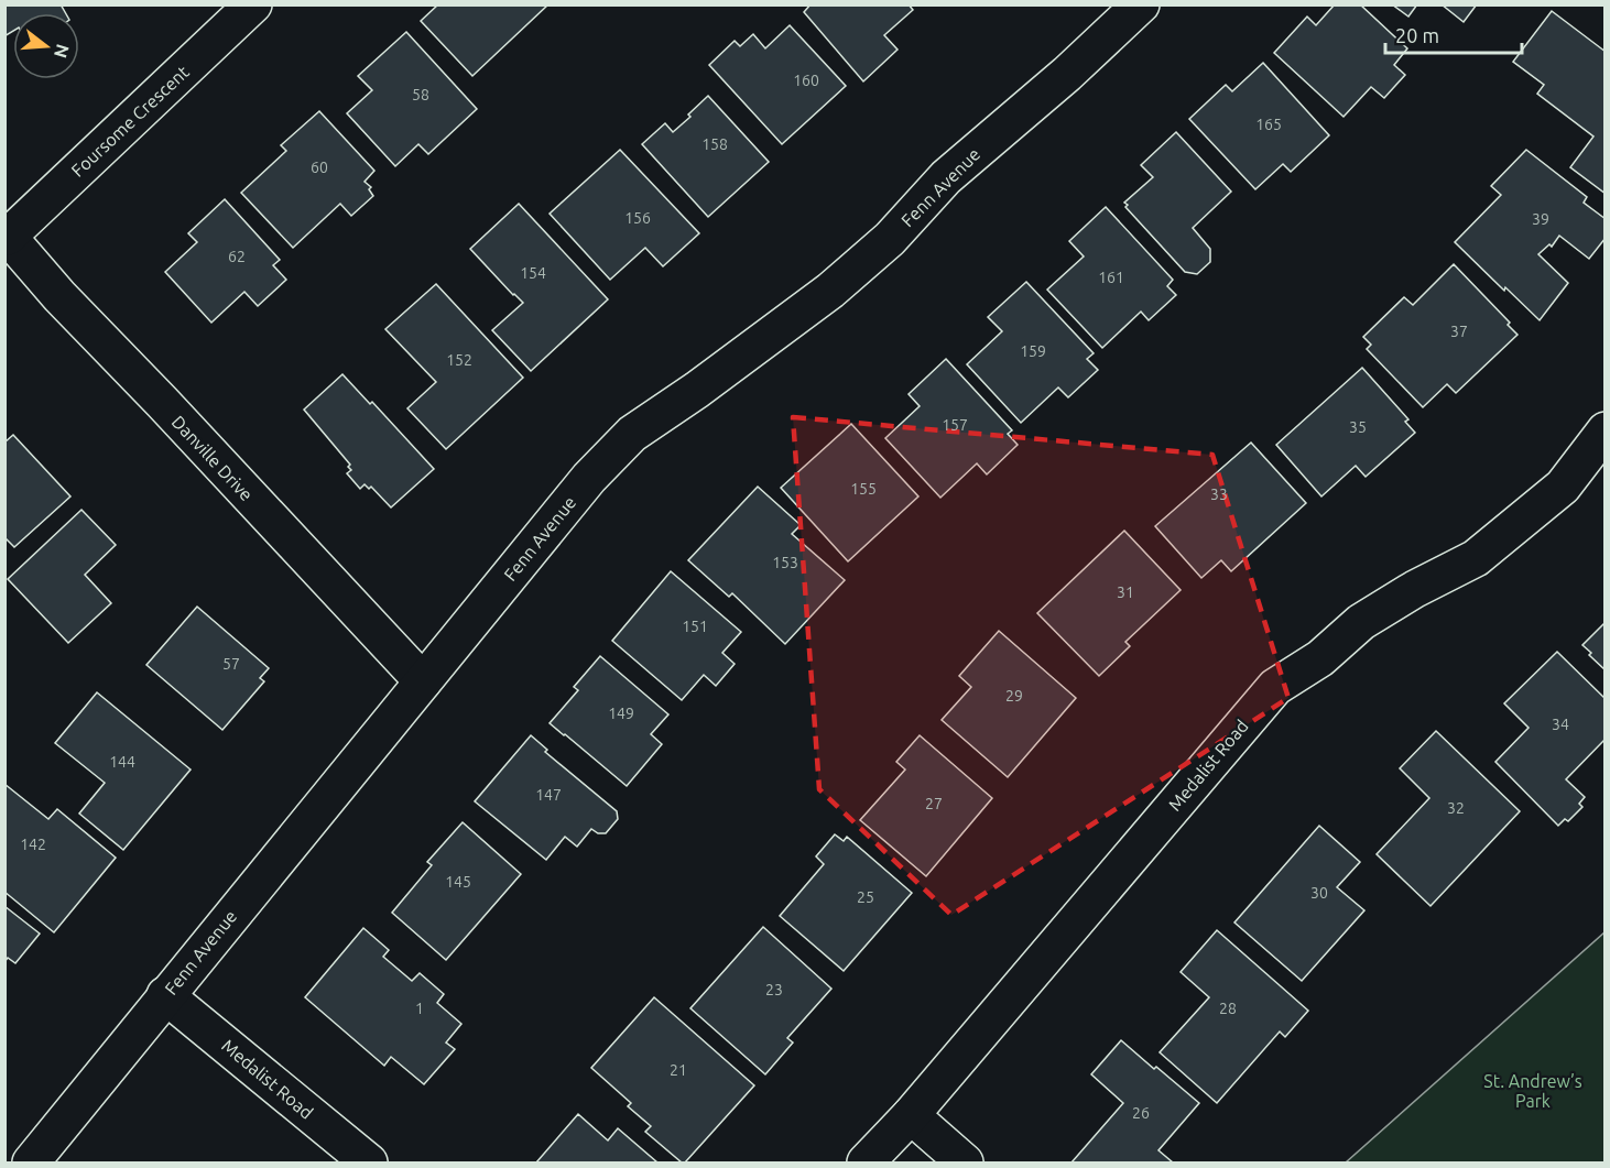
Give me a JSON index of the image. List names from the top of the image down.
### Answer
{
  "streets": {
    "street": [
      "Foursome Crescent",
      "Fenn Avenue",
      "Danville Drive",
      "Medalist Road"
    ]
  },
  "crossings": [
    ["Foursome Crescent", "Danville Drive"],
    ["Fenn Avenue", "Danville Drive"],
    ["Fenn Avenue", "Medalist Road"]
  ],
  "parks": ["St. Andrew’s Park"],
  "house_numbers": [
    "160",
    "58",
    "165",
    "158",
    "60",
    "156",
    "39",
    "62",
    "154",
    "161",
    "37",
    "159",
    "152",
    "157",
    "35",
    "155",
    "33",
    "153",
    "31",
    "151",
    "57",
    "29",
    "149",
    "34",
    "144",
    "147",
    "27",
    "32",
    "142",
    "145",
    "30",
    "25",
    "23",
    "1",
    "28",
    "21",
    "26"
  ],
  "scale_bar": "20 m",
  "north": "right"
}
